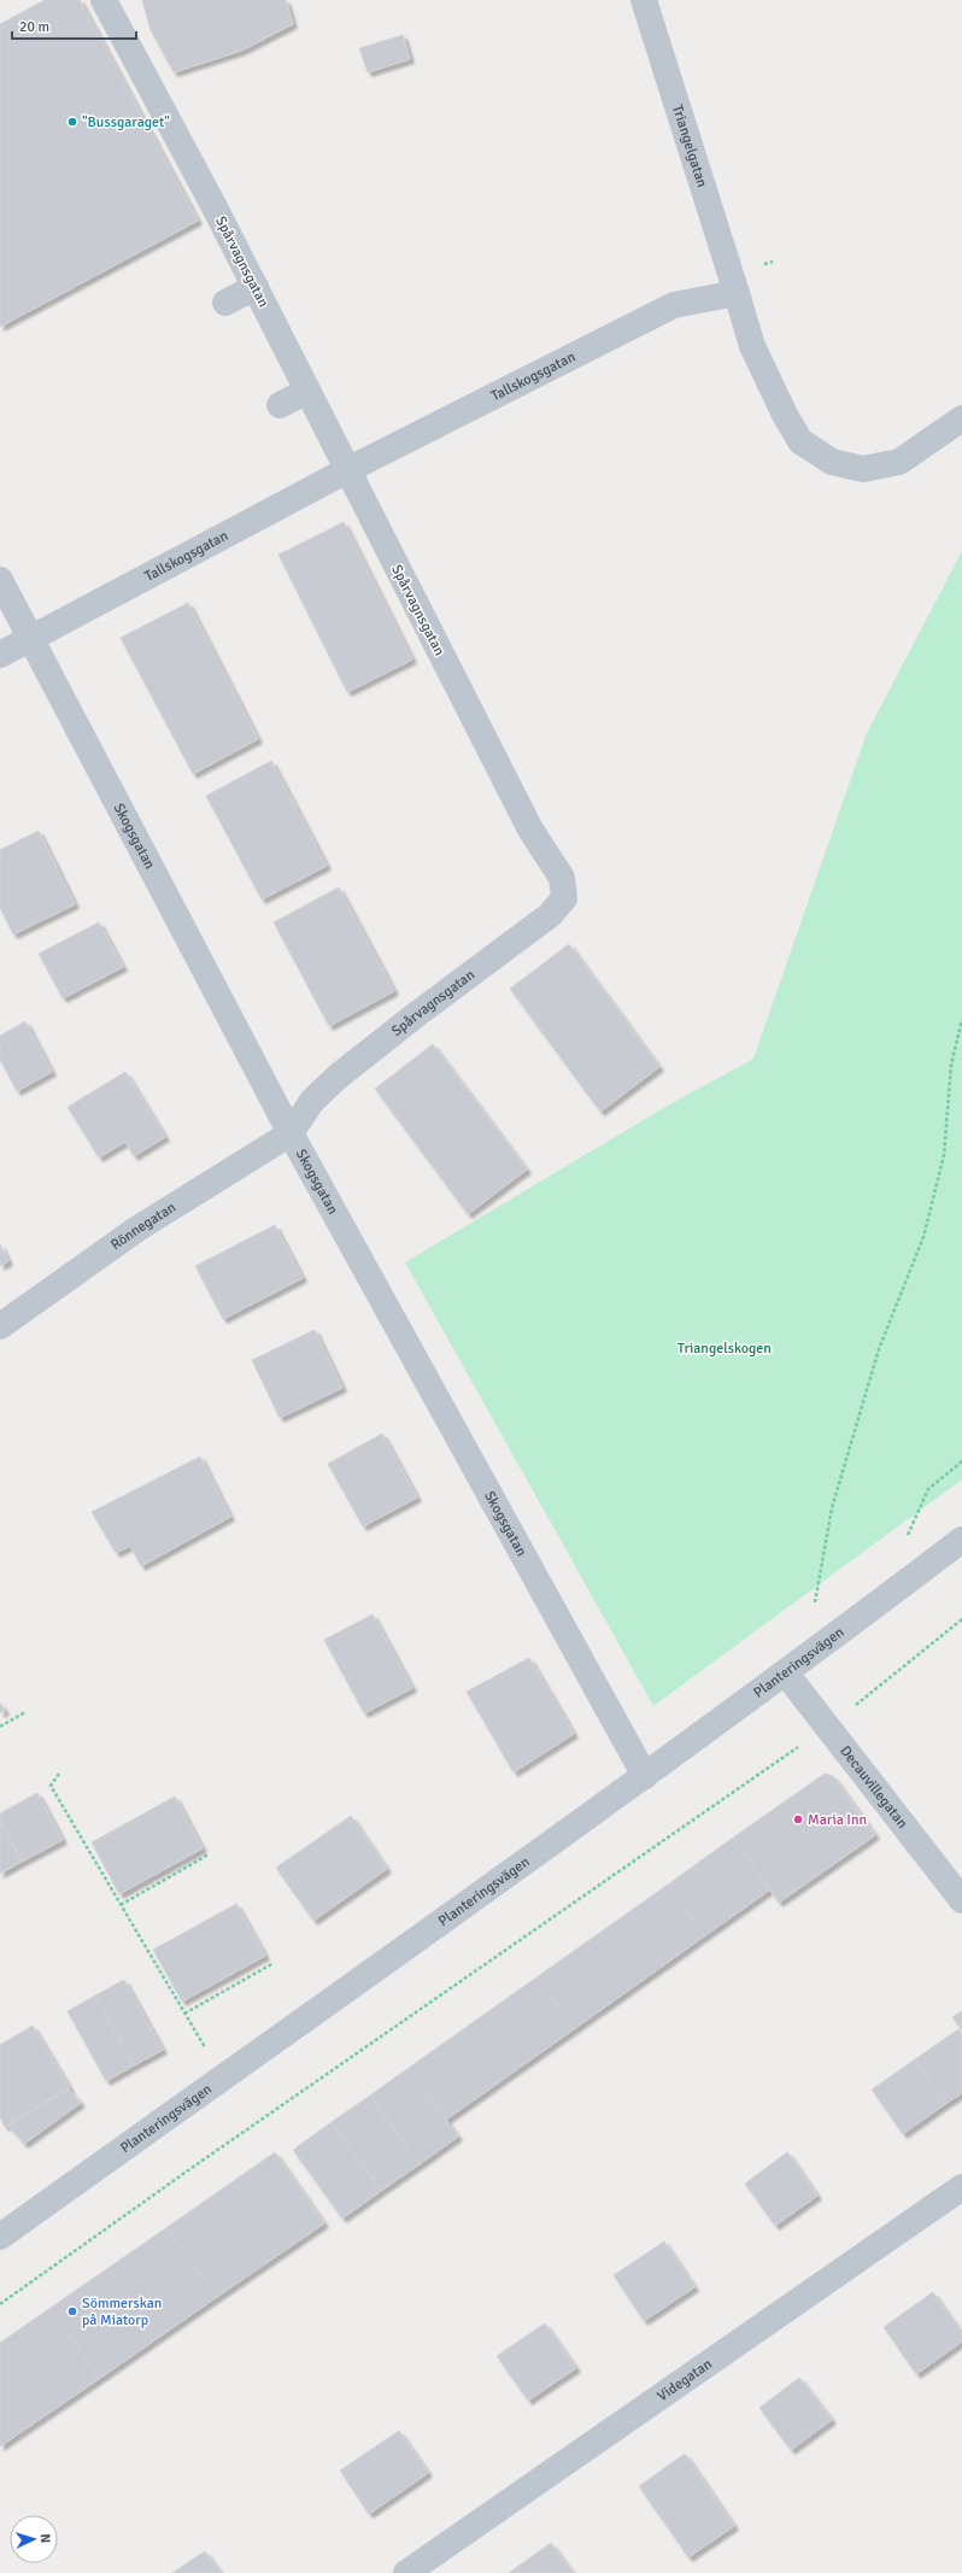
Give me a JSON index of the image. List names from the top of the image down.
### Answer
{
  "streets": {
    "street": [
      "Triangelgatan",
      "Spårvagnsgatan",
      "Tallskogsgatan",
      "Skogsgatan",
      "Rönnegatan",
      "Planteringsvägen",
      "Decauvillegatan",
      "Videgatan"
    ]
  },
  "crossings": [
    ["Triangelgatan", "Tallskogsgatan"],
    ["Spårvagnsgatan", "Tallskogsgatan"],
    ["Spårvagnsgatan", "Skogsgatan"],
    ["Spårvagnsgatan", "Rönnegatan"],
    ["Tallskogsgatan", "Skogsgatan"],
    ["Skogsgatan", "Rönnegatan"],
    ["Skogsgatan", "Planteringsvägen"],
    ["Planteringsvägen", "Decauvillegatan"]
  ],
  "parks": ["Triangelskogen"],
  "places": ["\"Bussgaraget\"", "Maria Inn", "Sömmerskan på Miatorp"],
  "scale_bar": "20 m",
  "north": "right"
}
